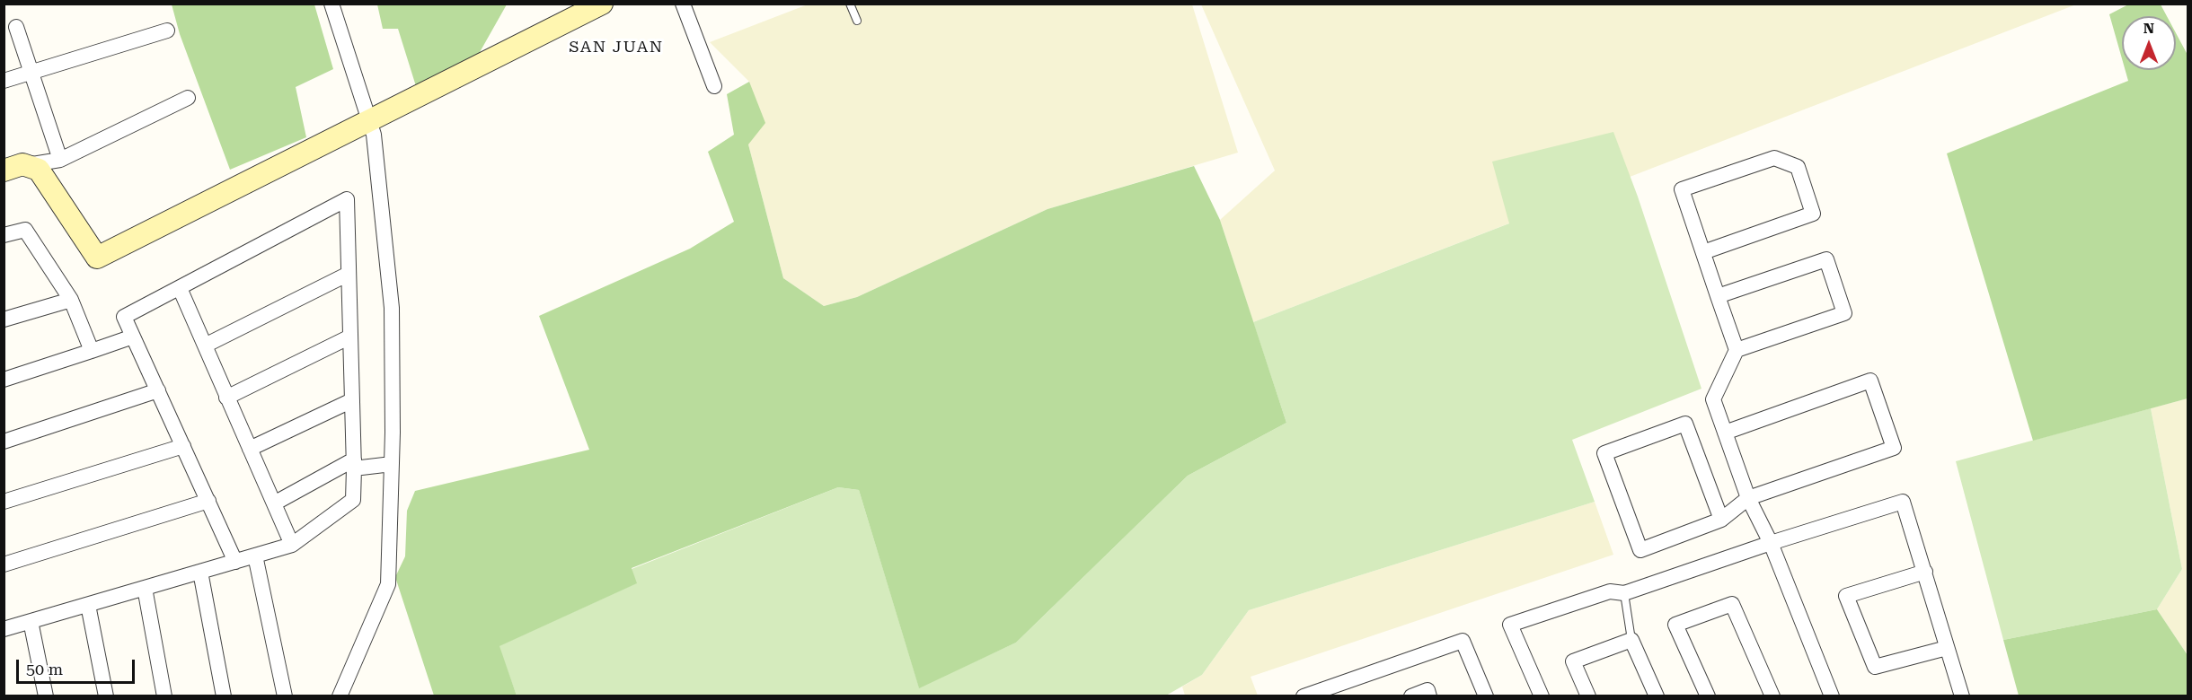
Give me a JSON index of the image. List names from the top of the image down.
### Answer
{
  "districts": ["SAN JUAN"],
  "scale_bar": "50 m",
  "north": "top"
}
